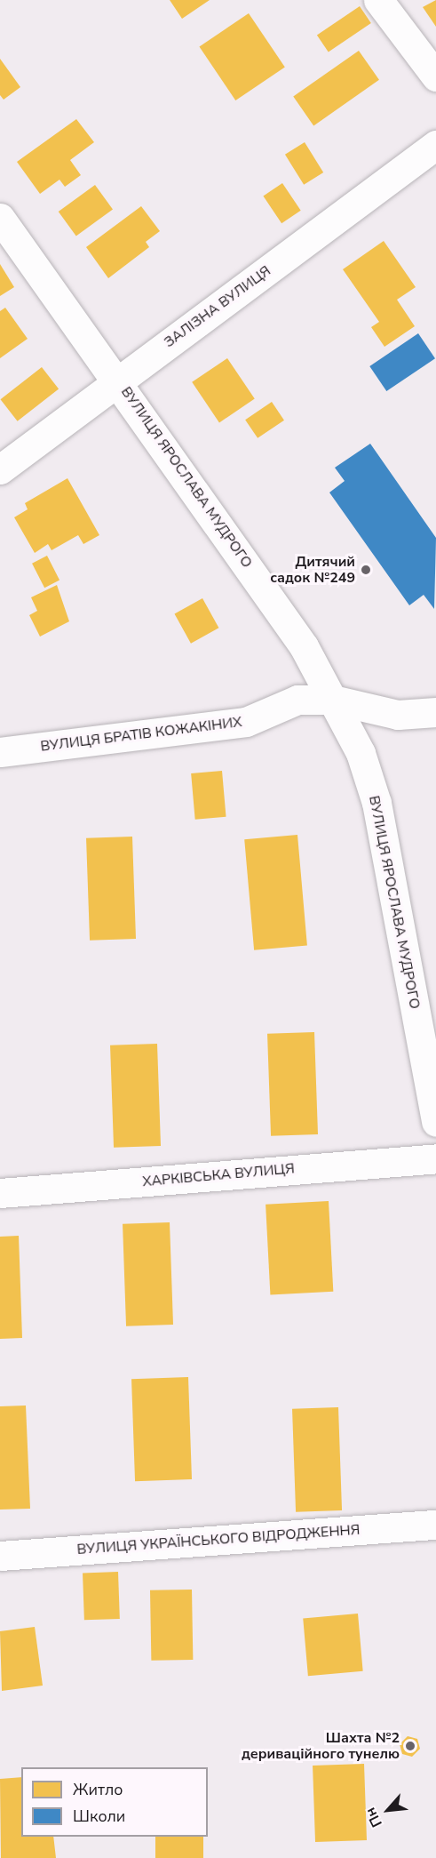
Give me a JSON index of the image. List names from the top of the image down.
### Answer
{
  "streets": {
    "street": [
      "ЗАЛІЗНА ВУЛИЦЯ",
      "ВУЛИЦЯ ЯРОСЛАВА МУДРОГО",
      "ВУЛИЦЯ БРАТІВ КОЖАКІНИХ",
      "ХАРКІВСЬКА ВУЛИЦЯ",
      "ВУЛИЦЯ УКРАЇНСЬКОГО ВІДРОДЖЕННЯ"
    ]
  },
  "crossings": [
    ["ЗАЛІЗНА ВУЛИЦЯ", "ВУЛИЦЯ ЯРОСЛАВА МУДРОГО"],
    ["ВУЛИЦЯ ЯРОСЛАВА МУДРОГО", "ВУЛИЦЯ БРАТІВ КОЖАКІНИХ"]
  ],
  "places": ["Дитячий садок №249", "Шахта №2 дериваційного тунелю"],
  "legend": ["Житло", "Школи"],
  "north": "bottom left"
}
